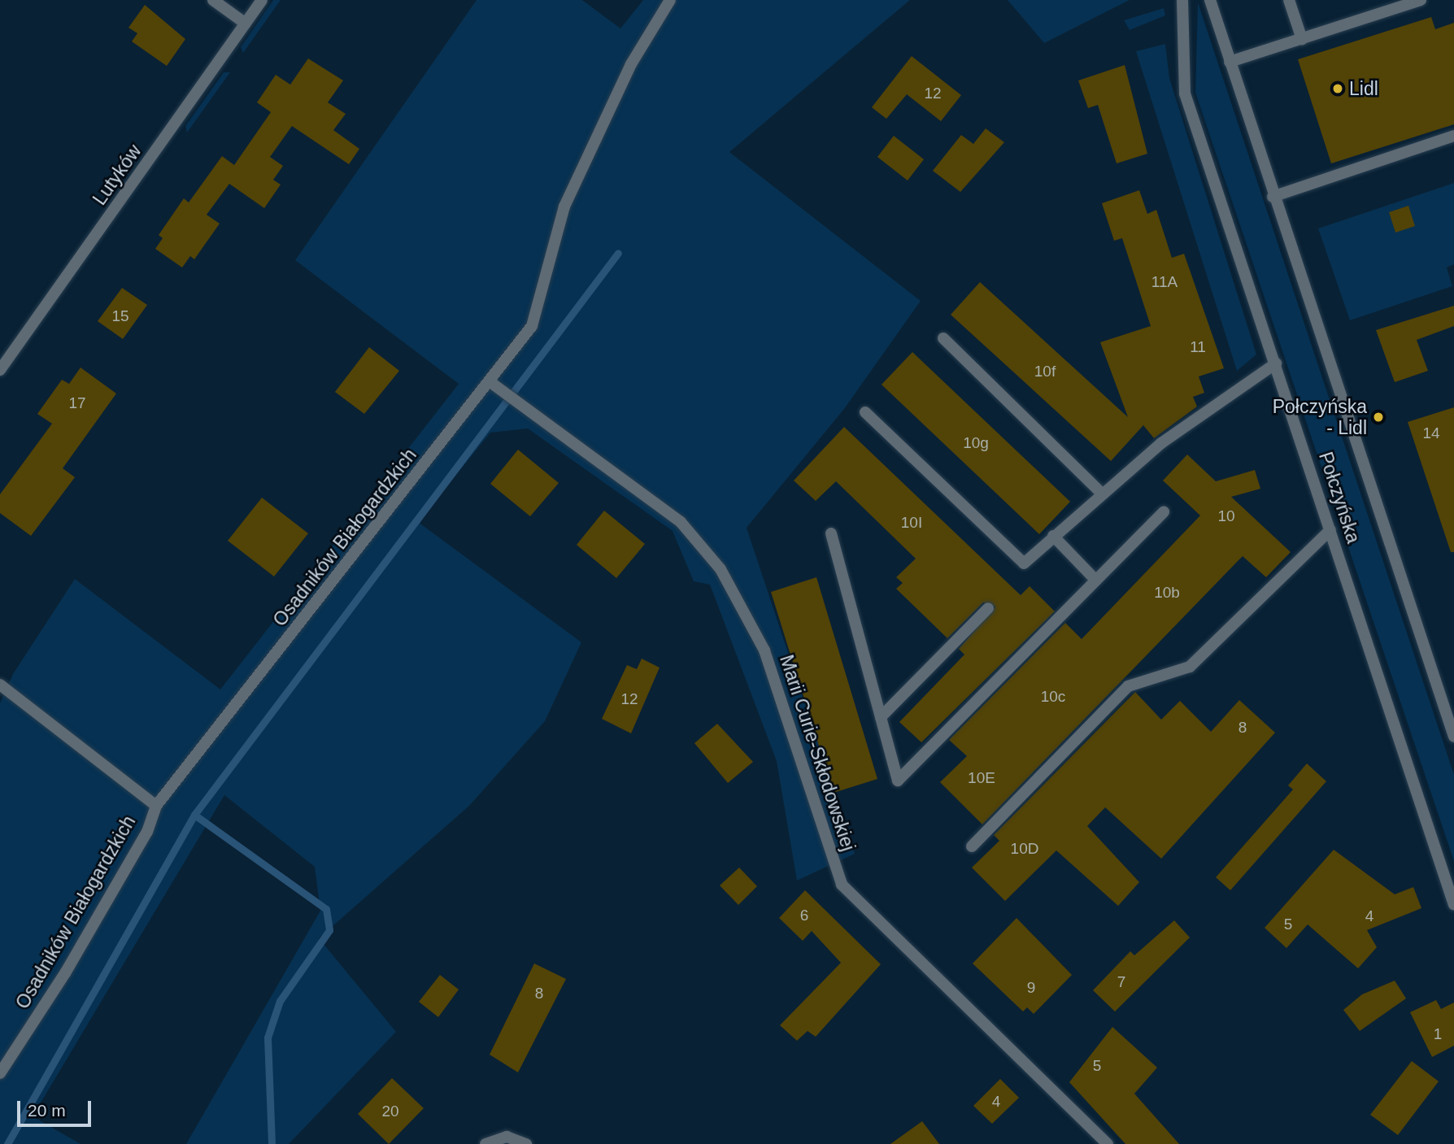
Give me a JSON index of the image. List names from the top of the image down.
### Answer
{
  "streets": {
    "street": [
      "Lutyków",
      "Połczyńska",
      "Osadników Białogardzkich",
      "Marii Curie-Skłodowskiej"
    ]
  },
  "crossings": [
    ["Osadników Białogardzkich", "Marii Curie-Skłodowskiej"]
  ],
  "places": ["Lidl", "Połczyńska - Lidl"],
  "house_numbers": [
    "12",
    "11A",
    "15",
    "11",
    "10f",
    "17",
    "14",
    "10g",
    "10",
    "10I",
    "10b",
    "10c",
    "12",
    "8",
    "10E",
    "10D",
    "6",
    "4",
    "5",
    "7",
    "9",
    "8",
    "1",
    "5",
    "4",
    "20"
  ],
  "scale_bar": "20 m"
}
